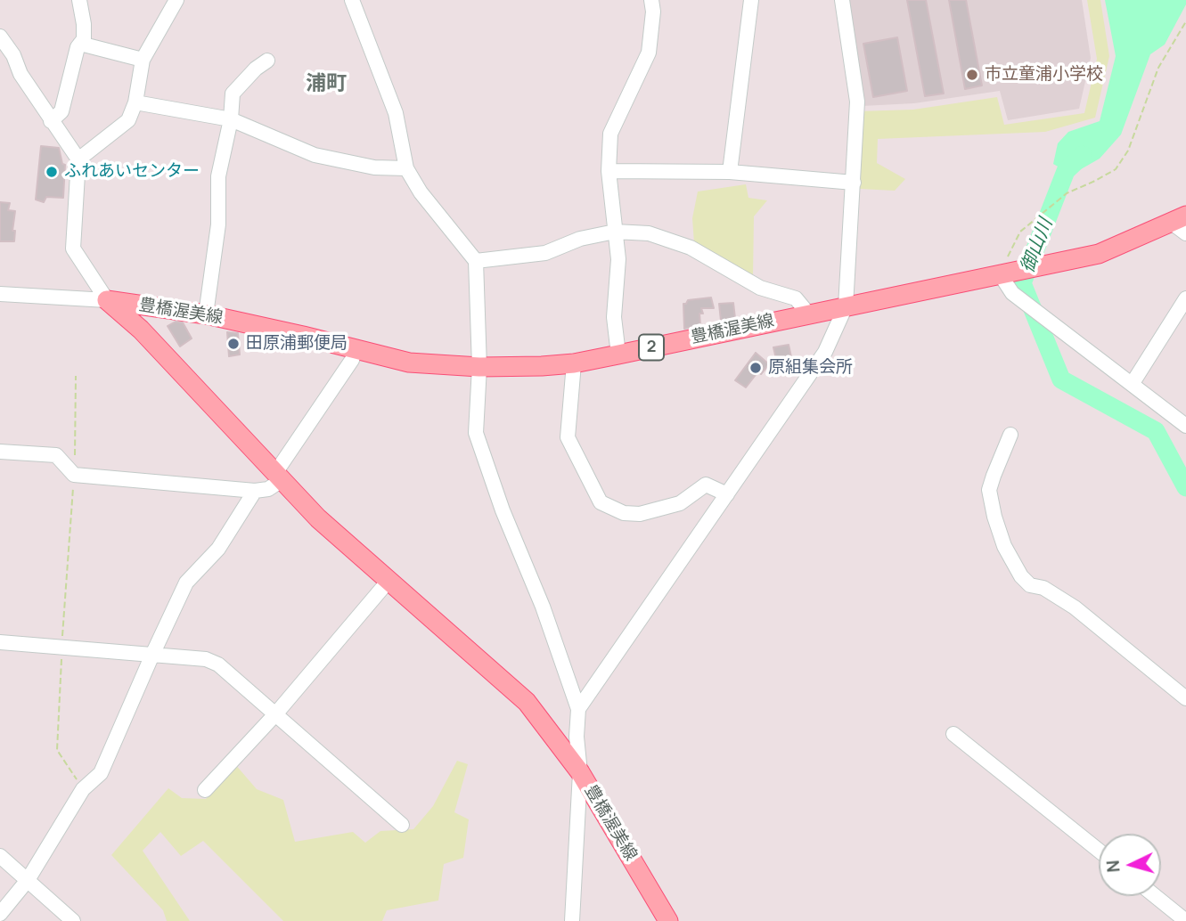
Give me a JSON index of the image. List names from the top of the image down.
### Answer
{
  "streets": {
    "main road": ["豊橋渥美線", "2"]
  },
  "districts": ["浦町"],
  "water": ["御山川"],
  "places": [
    "市立童浦小学校",
    "ふれあいセンター",
    "田原浦郵便局",
    "原組集会所"
  ],
  "north": "left"
}
